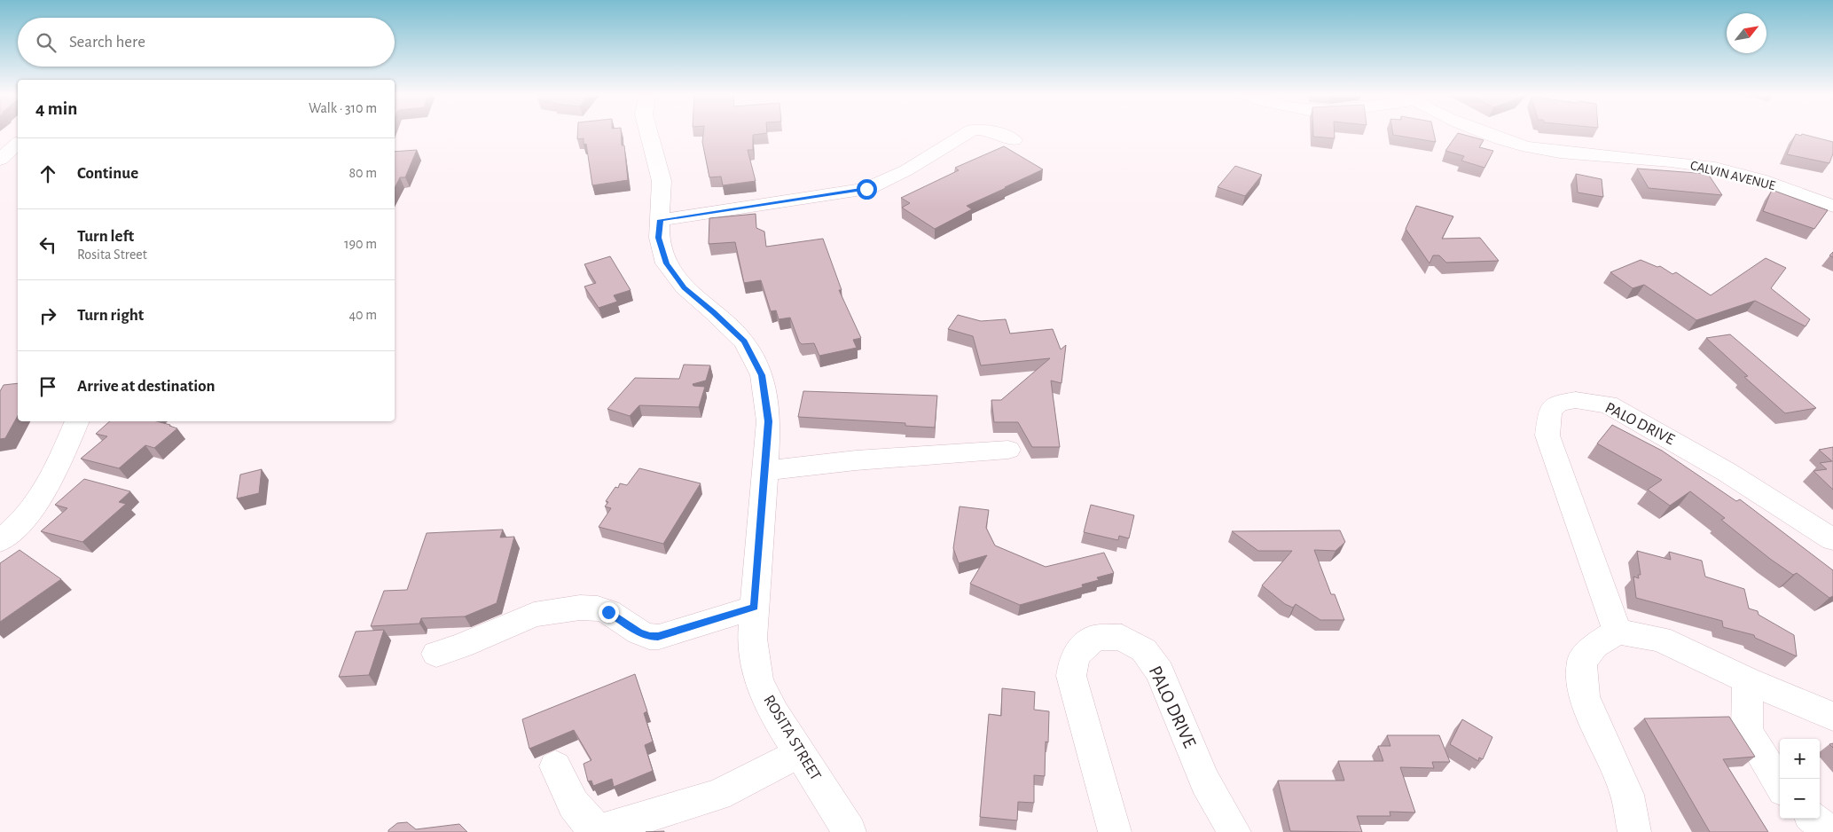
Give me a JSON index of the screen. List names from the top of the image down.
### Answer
{
  "streets": {
    "street": ["CALVIN AVENUE", "PALO DRIVE", "ROSITA STREET"]
  },
  "north": "top right",
  "page": {
    "search": "Search here",
    "heading": ["4 min", "Walk · 310 m"],
    "list": [
      ["Continue", "80 m"],
      ["Turn left", "Rosita Street", "190 m"],
      ["Turn right", "40 m"],
      "Arrive at destination"
    ],
    "map_buttons": ["+", "−"]
  }
}
